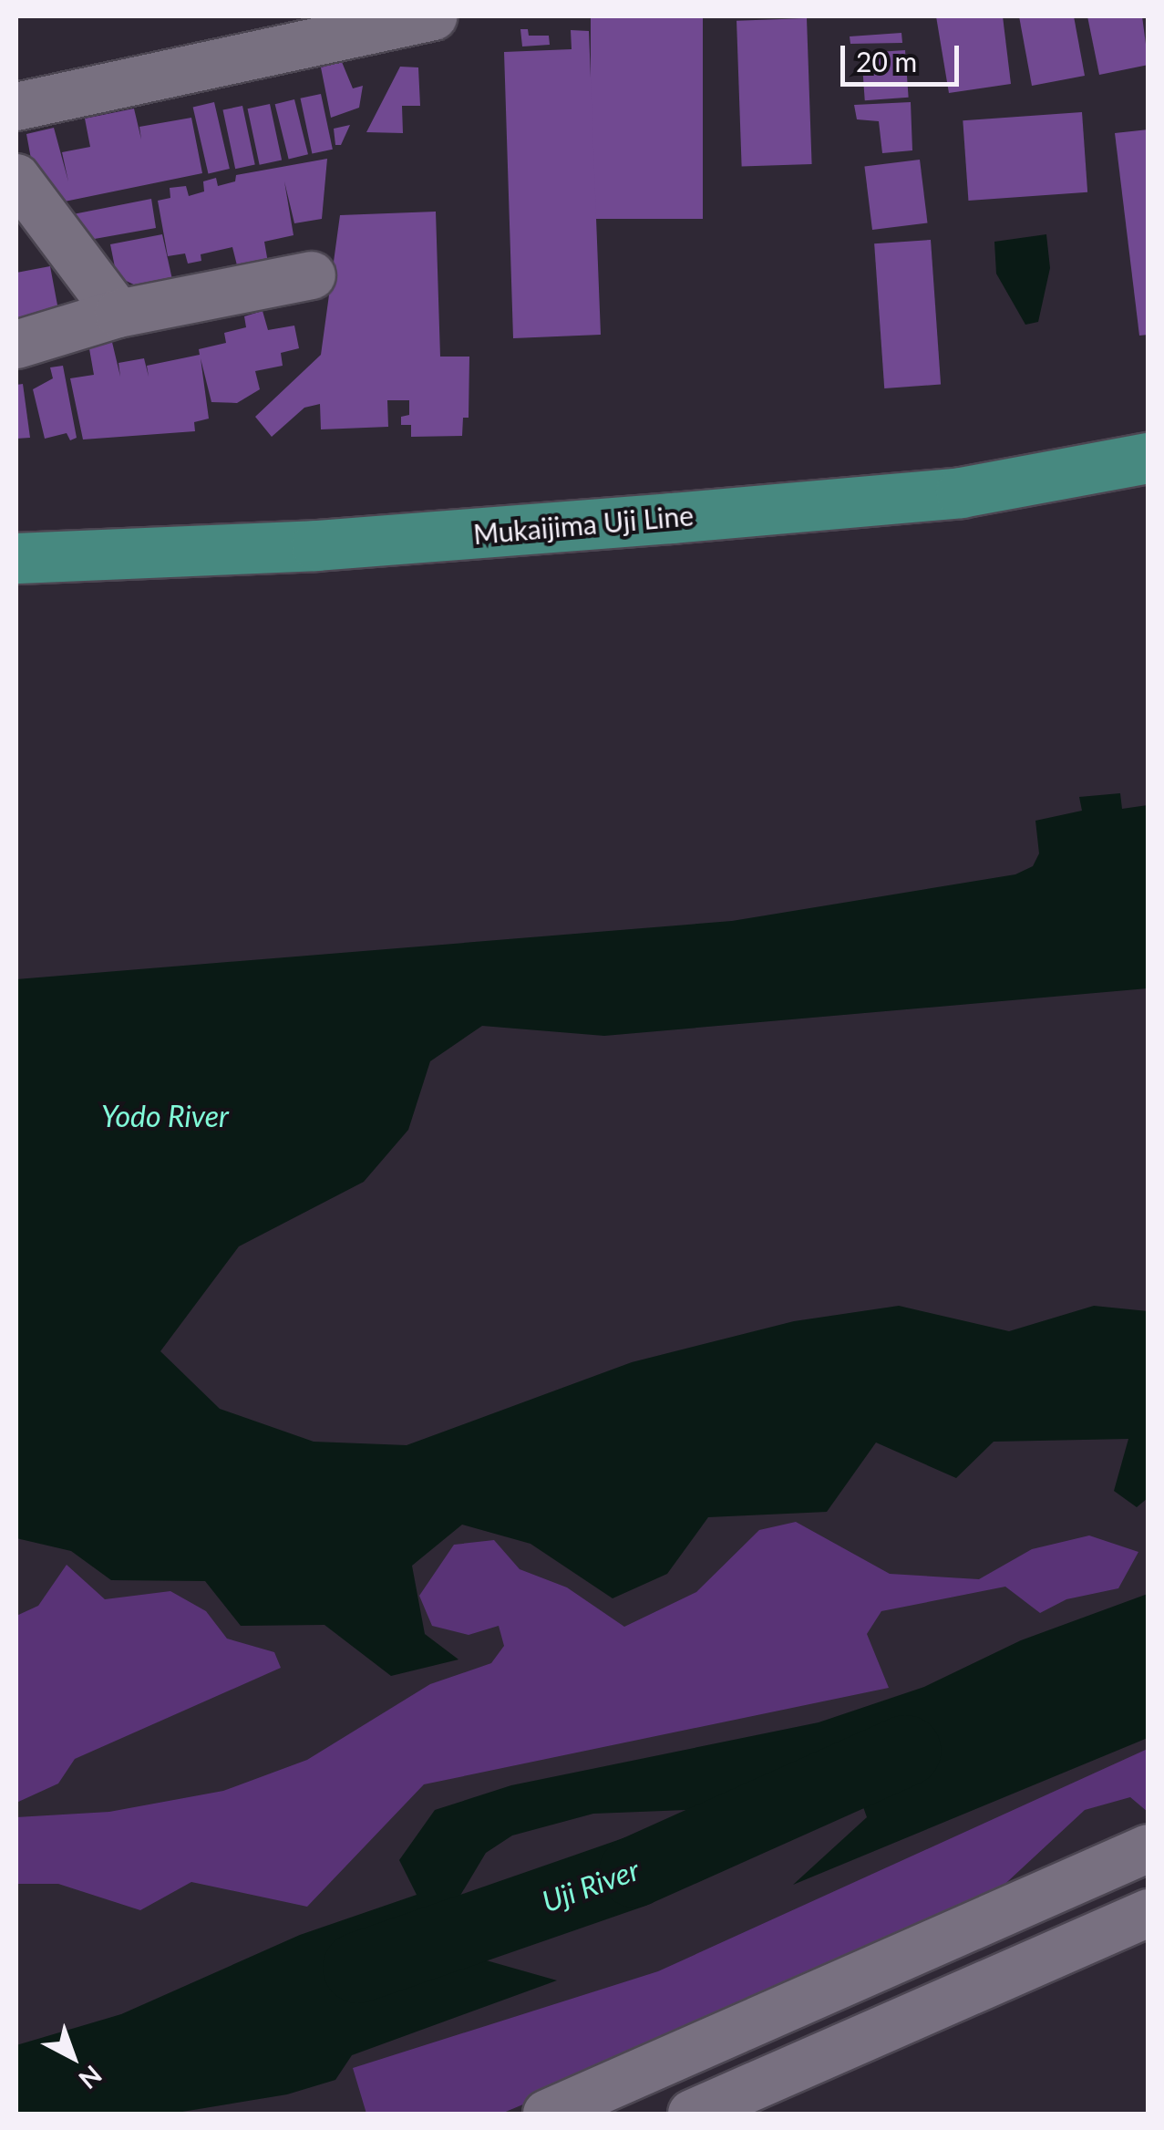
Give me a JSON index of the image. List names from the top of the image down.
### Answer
{
  "streets": {
    "main road": ["Mukaijima Uji Line"]
  },
  "water": ["Yodo River", "Uji River"],
  "scale_bar": "20 m",
  "north": "bottom right"
}
